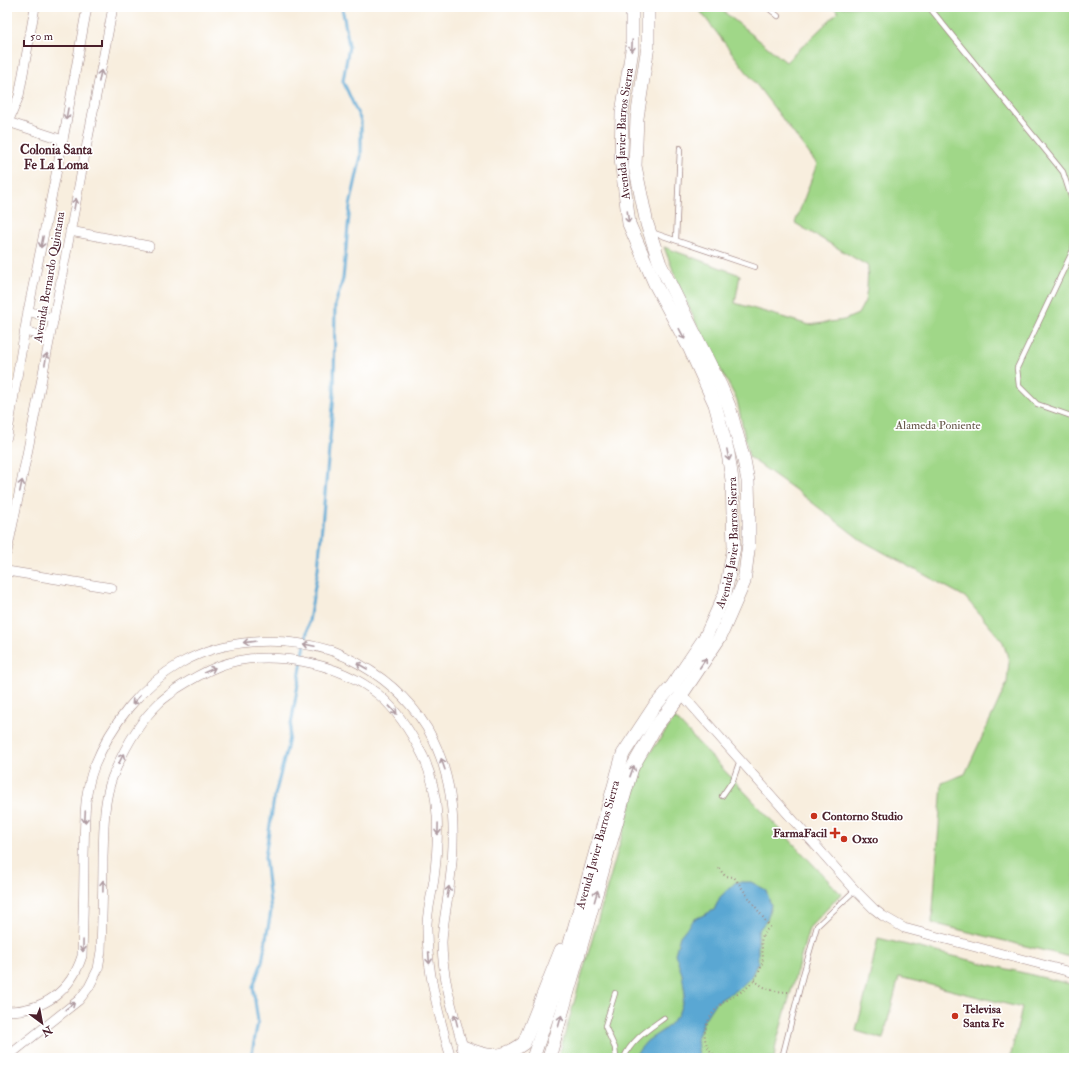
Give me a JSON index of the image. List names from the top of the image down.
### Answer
{
  "streets": {
    "street": ["Avenida Javier Barros Sierra", "Avenida Bernardo Quintana"]
  },
  "districts": ["Colonia Santa Fe La Loma"],
  "parks": ["Alameda Poniente"],
  "places": {
    "other": ["Contorno Studio", "Oxxo", "Televisa Santa Fe"],
    "health": ["FarmaFacil"]
  },
  "scale_bar": "50 m",
  "north": "bottom right"
}
